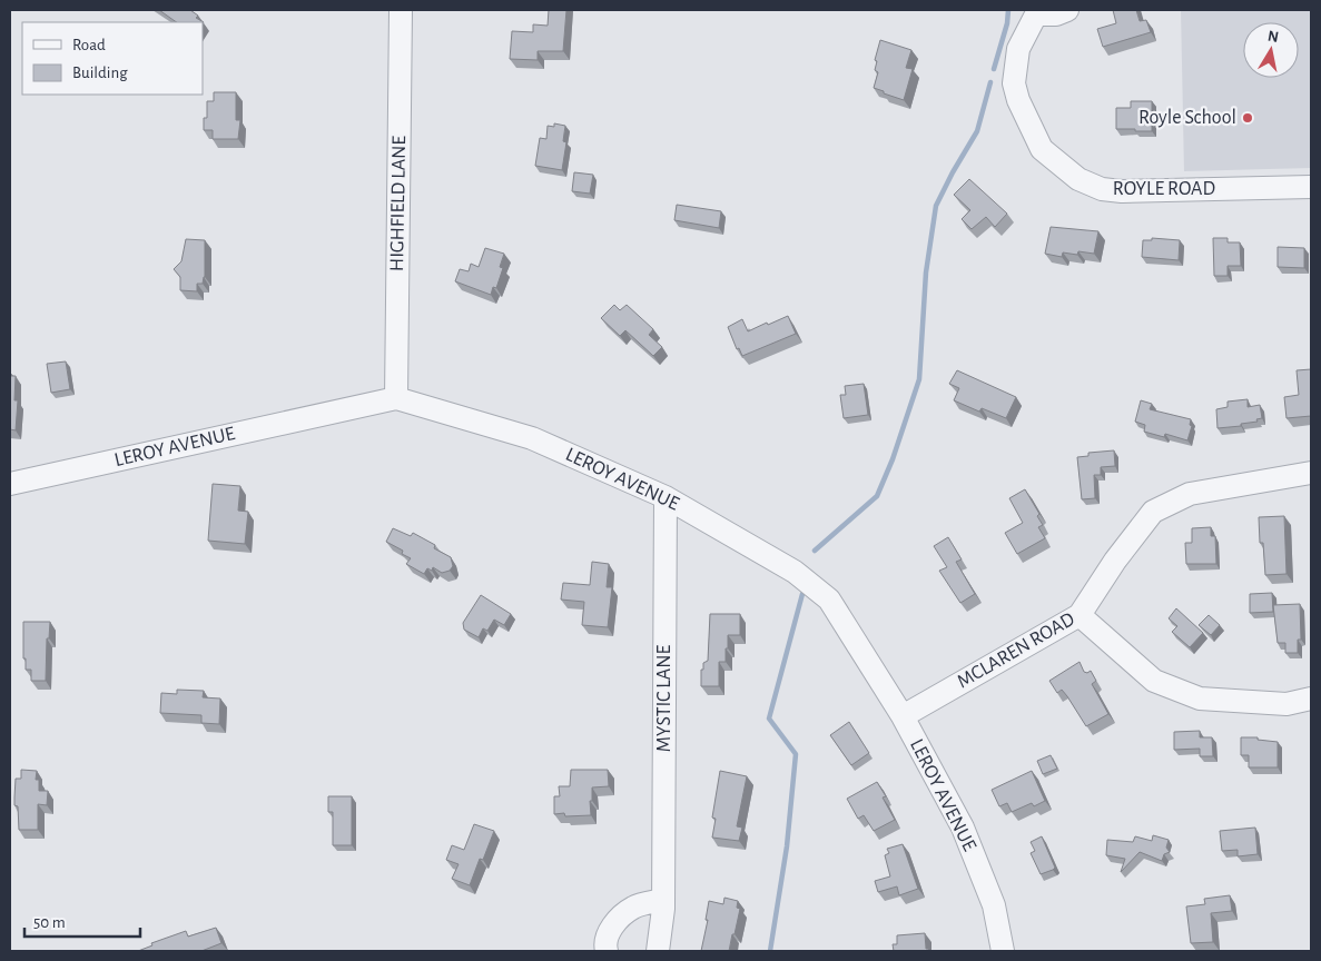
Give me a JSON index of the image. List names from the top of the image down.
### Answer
{
  "streets": {
    "street": [
      "ROYLE ROAD",
      "HIGHFIELD LANE",
      "LEROY AVENUE",
      "MCLAREN ROAD",
      "MYSTIC LANE"
    ]
  },
  "crossings": [
    ["HIGHFIELD LANE", "LEROY AVENUE"],
    ["LEROY AVENUE", "MCLAREN ROAD"],
    ["LEROY AVENUE", "MYSTIC LANE"]
  ],
  "places": ["Royle School"],
  "legend": ["Road", "Building"],
  "scale_bar": "50 m",
  "north": "top"
}
